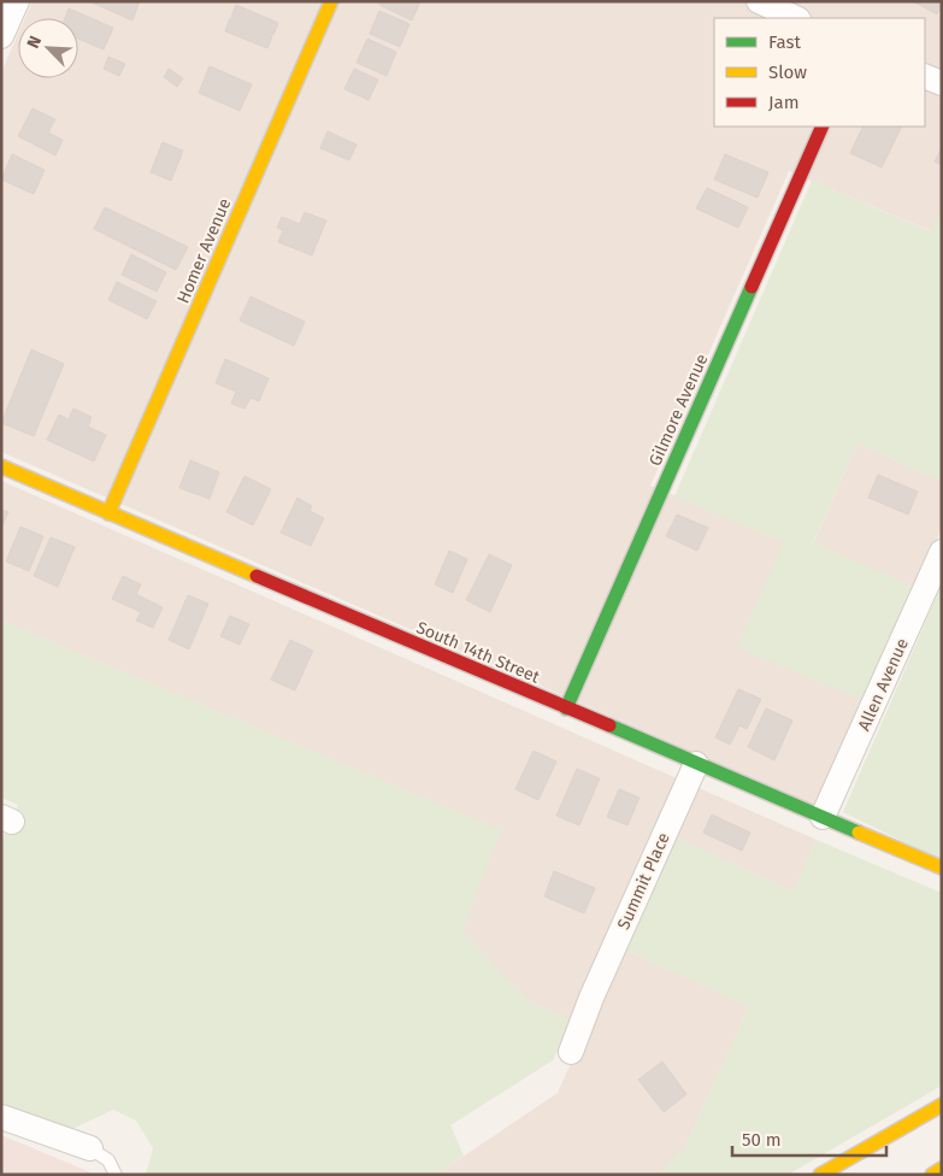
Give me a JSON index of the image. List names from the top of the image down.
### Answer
{
  "streets": {
    "main road": ["Homer Avenue", "Gilmore Avenue", "South 14th Street"],
    "street": ["Allen Avenue", "Summit Place"]
  },
  "crossings": [
    ["Homer Avenue", "South 14th Street"],
    ["Gilmore Avenue", "South 14th Street"],
    ["South 14th Street", "Allen Avenue"],
    ["South 14th Street", "Summit Place"]
  ],
  "legend": ["Fast", "Slow", "Jam"],
  "scale_bar": "50 m",
  "north": "top left"
}
